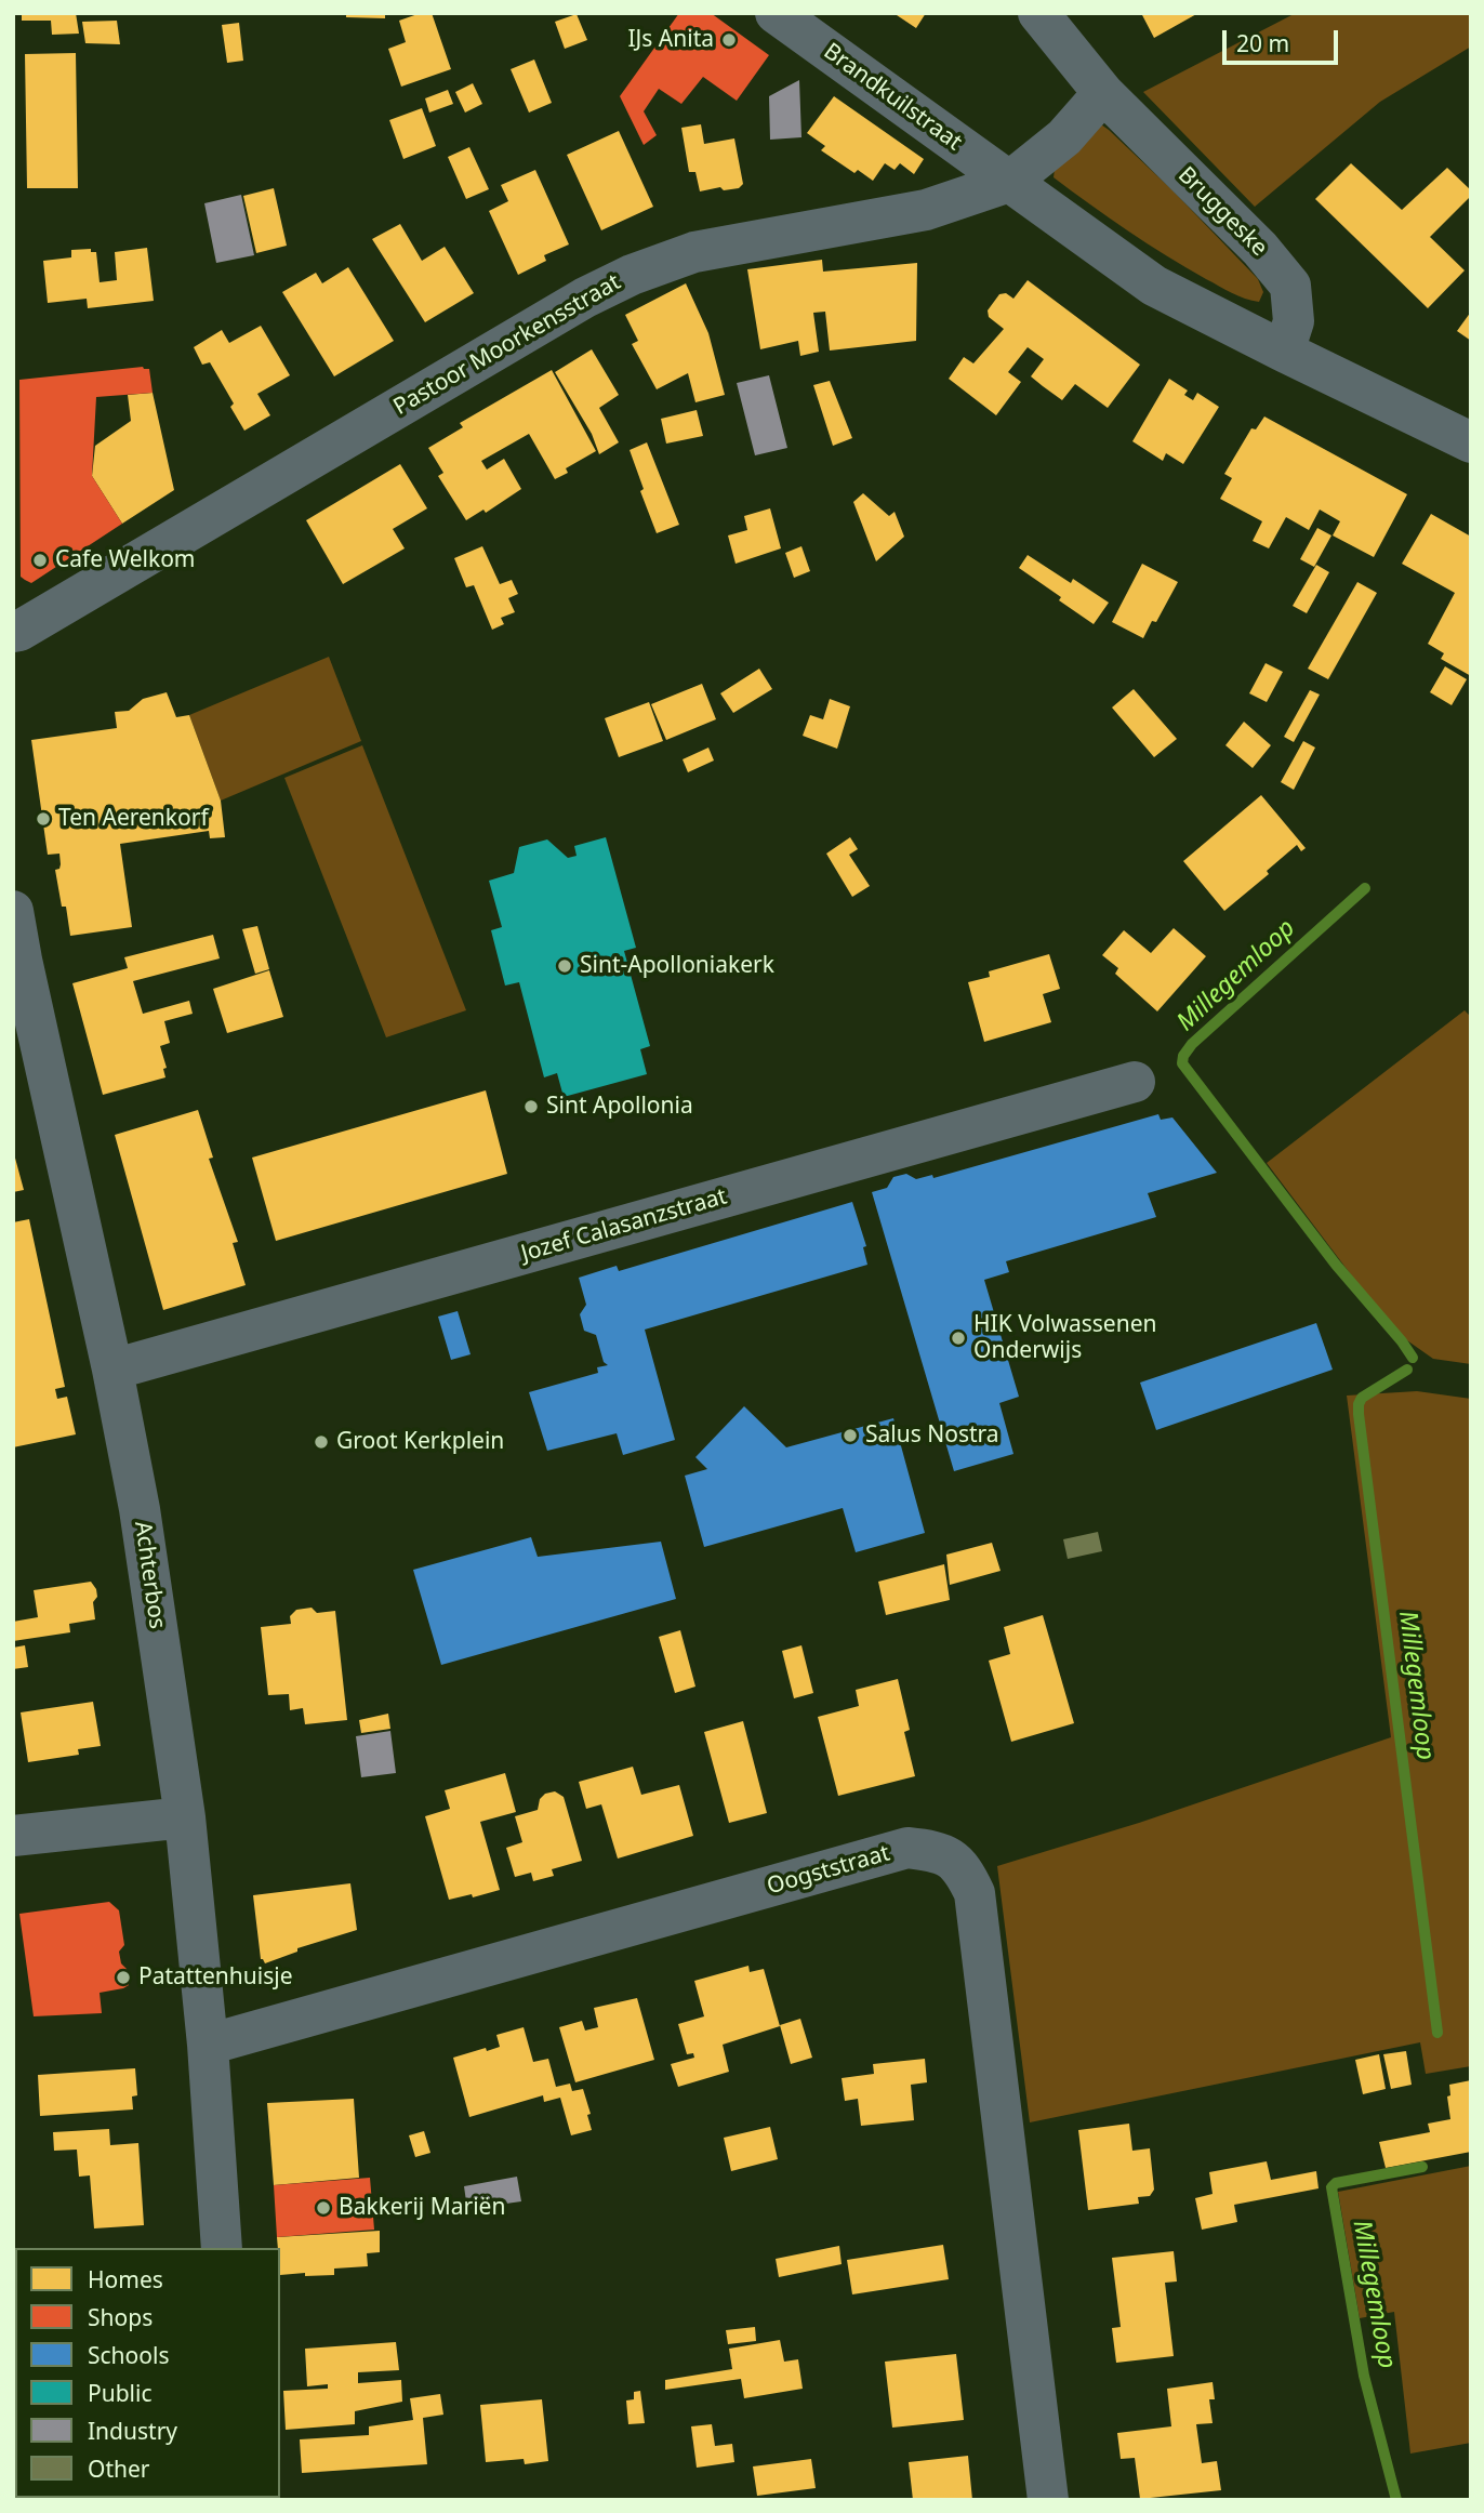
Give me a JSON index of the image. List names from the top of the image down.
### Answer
{
  "streets": {
    "street": [
      "Brandkuilstraat",
      "Bruggeske",
      "Pastoor Moorkensstraat",
      "Jozef Calasanzstraat",
      "Achterbos",
      "Oogststraat"
    ]
  },
  "crossings": [
    ["Brandkuilstraat", "Pastoor Moorkensstraat"],
    ["Bruggeske", "Pastoor Moorkensstraat"],
    ["Jozef Calasanzstraat", "Achterbos"],
    ["Achterbos", "Oogststraat"]
  ],
  "water": ["Millegemloop"],
  "places": [
    "IJs Anita",
    "Cafe Welkom",
    "Ten Aerenkorf",
    "Sint-Apolloniakerk",
    "Sint Apollonia",
    "HIK Volwassenen Onderwijs",
    "Salus Nostra",
    "Groot Kerkplein",
    "Patattenhuisje",
    "Bakkerij Mariën"
  ],
  "legend": [
    "Homes",
    "Shops",
    "Schools",
    "Public",
    "Industry",
    "Other"
  ],
  "scale_bar": "20 m"
}
